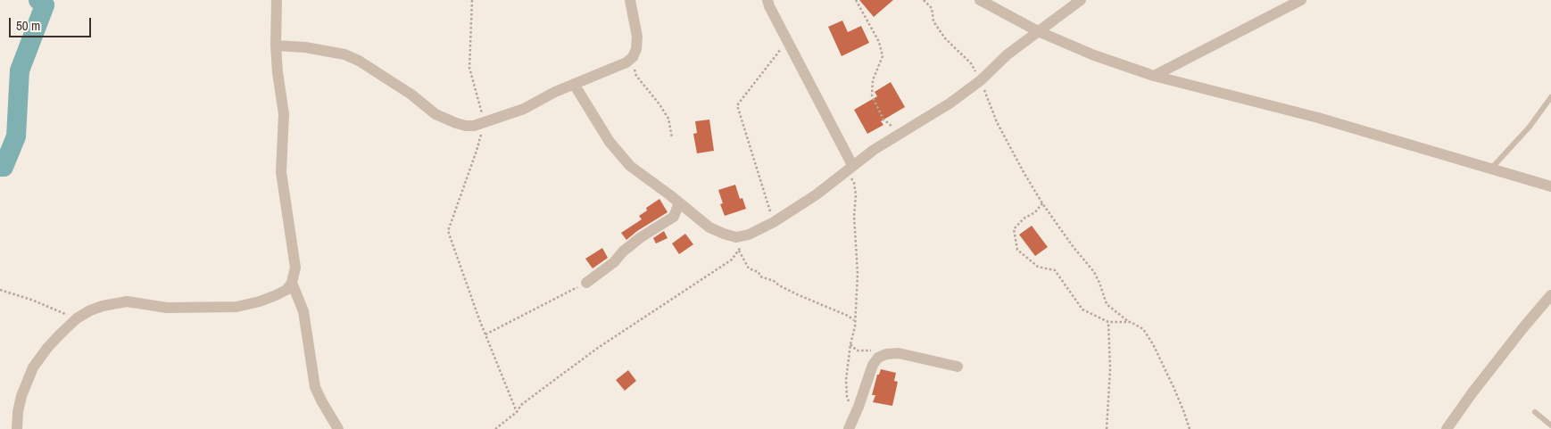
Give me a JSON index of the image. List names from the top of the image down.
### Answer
{
  "scale_bar": "50 m"
}
